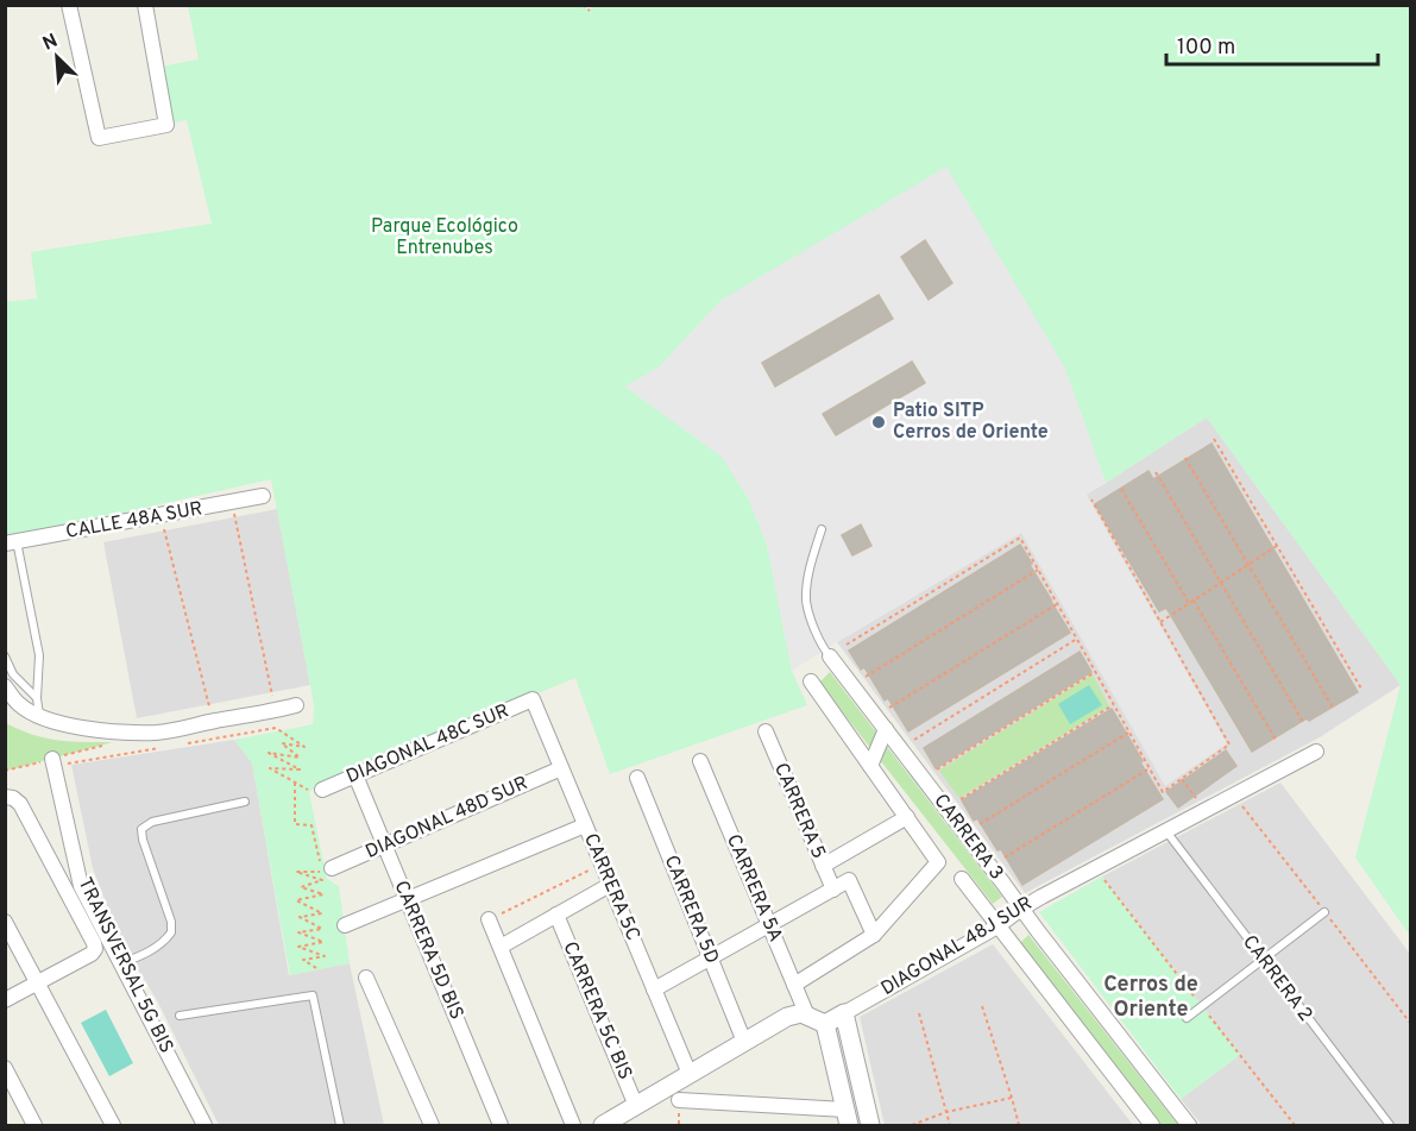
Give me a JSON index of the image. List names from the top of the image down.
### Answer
{
  "streets": {
    "street": [
      "CALLE 48A SUR",
      "DIAGONAL 48C SUR",
      "CARRERA 5",
      "DIAGONAL 48D SUR",
      "CARRERA 3",
      "CARRERA 5C",
      "CARRERA 5A",
      "CARRERA 5D",
      "DIAGONAL 48J SUR",
      "CARRERA 5D BIS",
      "TRANSVERSAL 5G BIS",
      "CARRERA 5C BIS"
    ],
    "lane": ["CARRERA 2"]
  },
  "crossings": [
    ["DIAGONAL 48C SUR", "CARRERA 5C"],
    ["DIAGONAL 48C SUR", "CARRERA 5D BIS"],
    ["DIAGONAL 48D SUR", "CARRERA 5C"],
    ["DIAGONAL 48D SUR", "CARRERA 5D BIS"],
    ["CARRERA 3", "DIAGONAL 48J SUR"],
    ["DIAGONAL 48J SUR", "CARRERA 2"]
  ],
  "districts": ["Cerros de Oriente"],
  "parks": ["Parque Ecológico Entrenubes"],
  "places": ["Patio SITP Cerros de Oriente"],
  "scale_bar": "100 m",
  "north": "top left"
}
